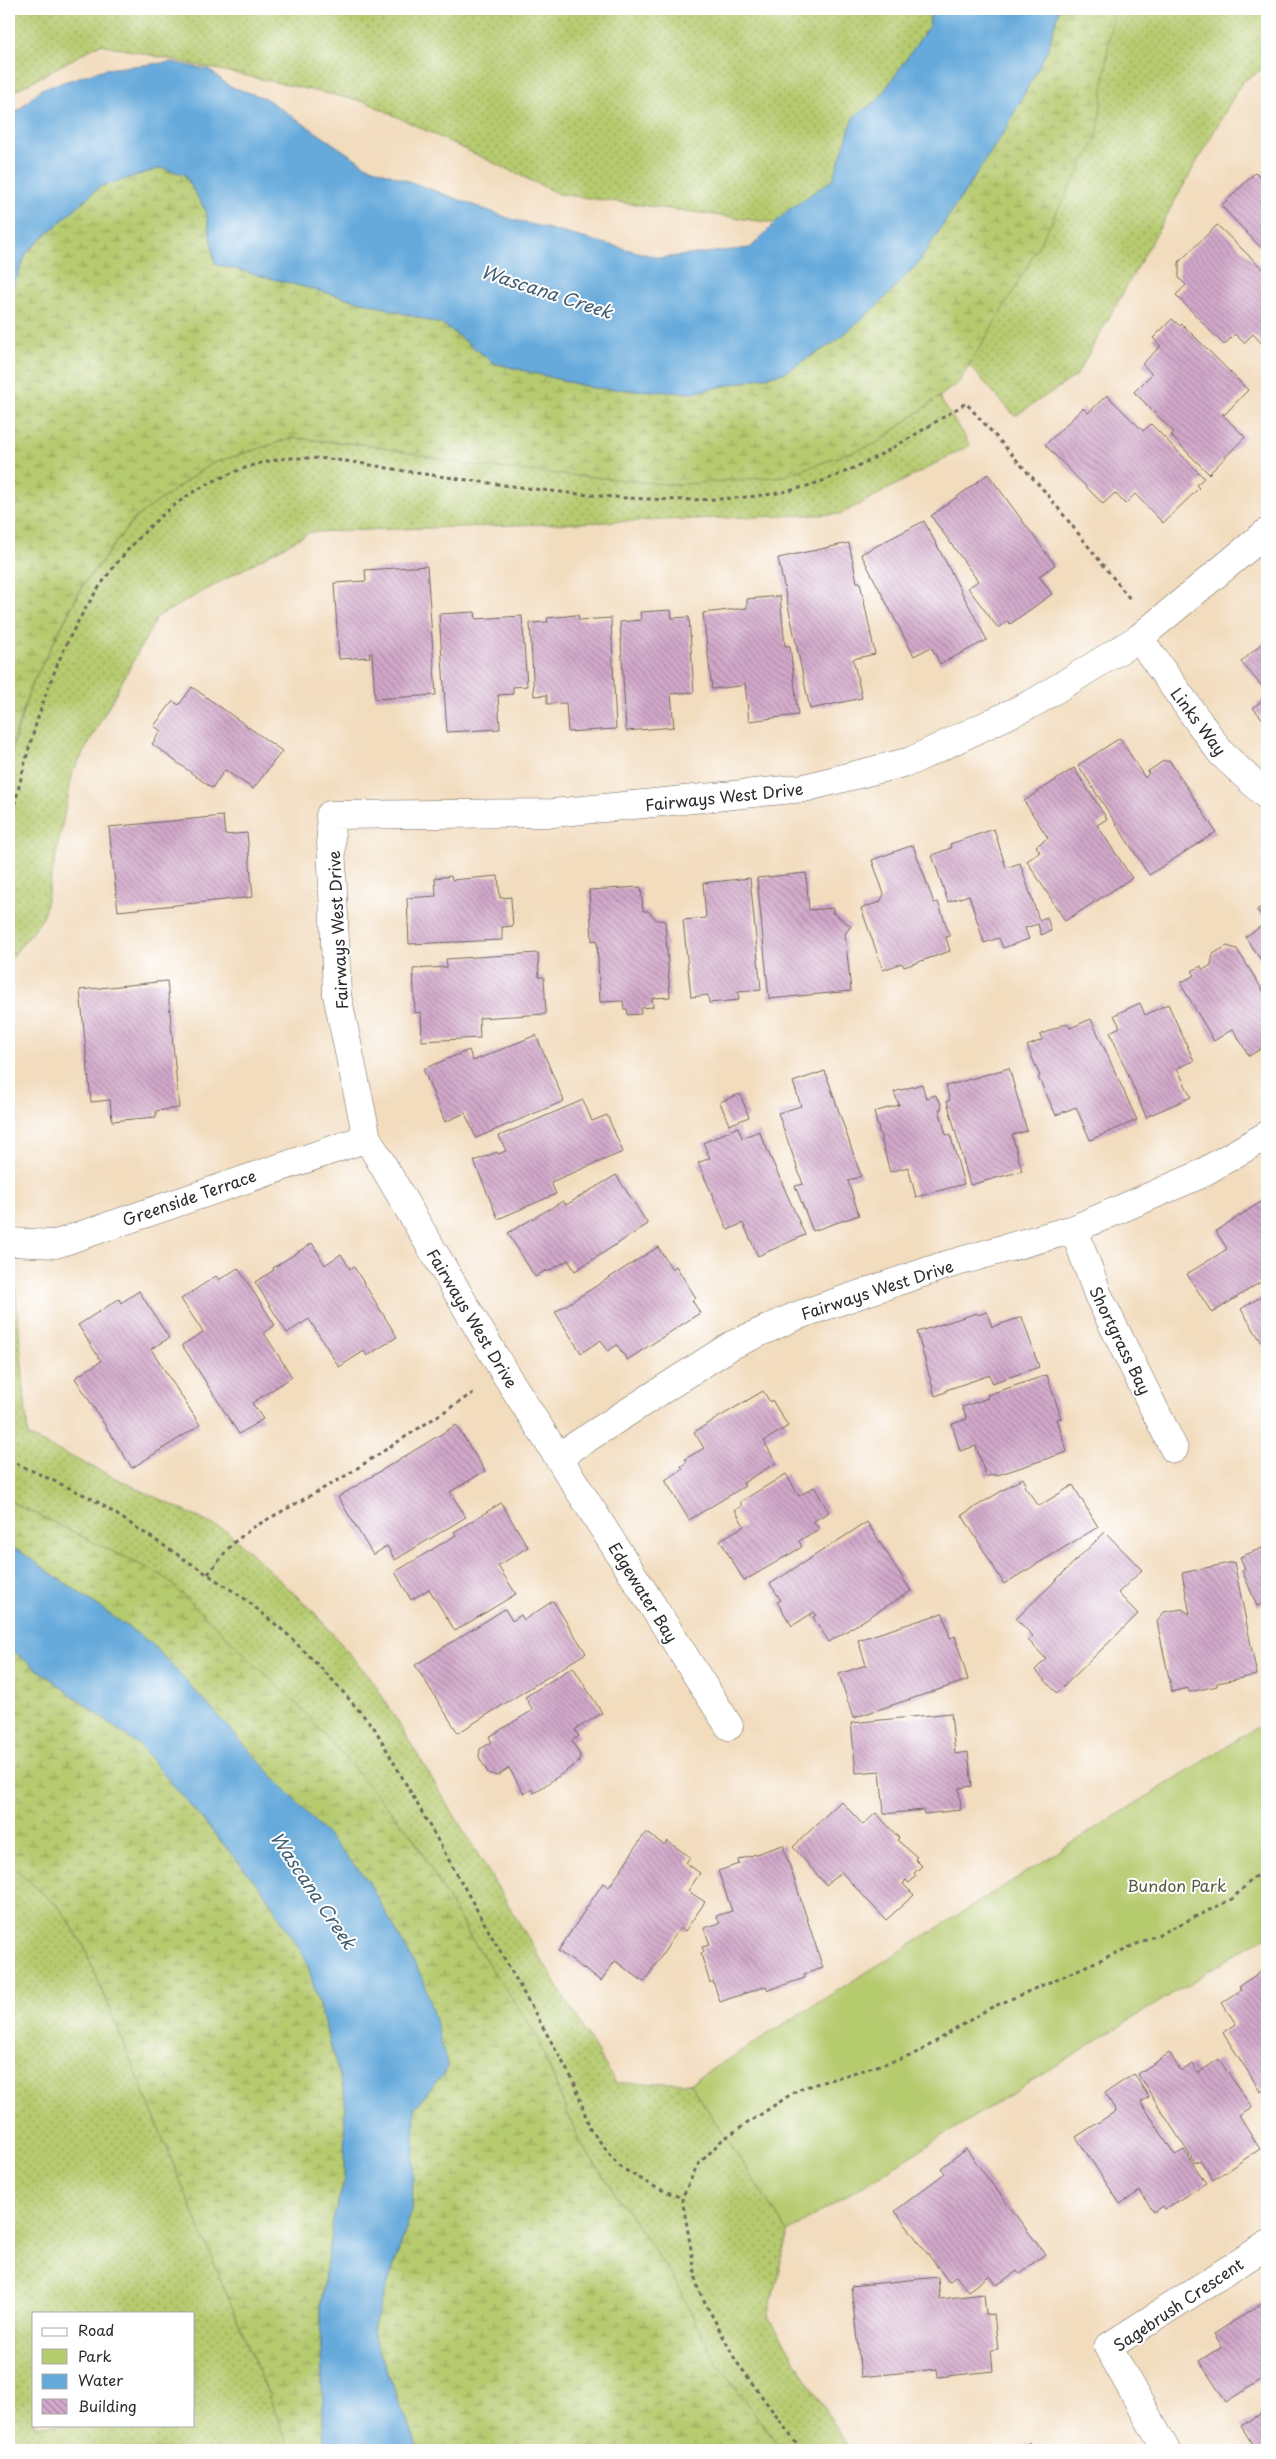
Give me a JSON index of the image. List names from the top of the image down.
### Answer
{
  "streets": {
    "street": [
      "Links Way",
      "Fairways West Drive",
      "Greenside Terrace",
      "Shortgrass Bay",
      "Edgewater Bay",
      "Sagebrush Crescent"
    ]
  },
  "crossings": [
    ["Links Way", "Fairways West Drive"],
    ["Fairways West Drive", "Greenside Terrace"],
    ["Fairways West Drive", "Shortgrass Bay"],
    ["Fairways West Drive", "Edgewater Bay"]
  ],
  "water": ["Wascana Creek"],
  "parks": ["Bundon Park"],
  "legend": [
    "Road",
    "Park",
    "Water",
    "Building"
  ]
}
